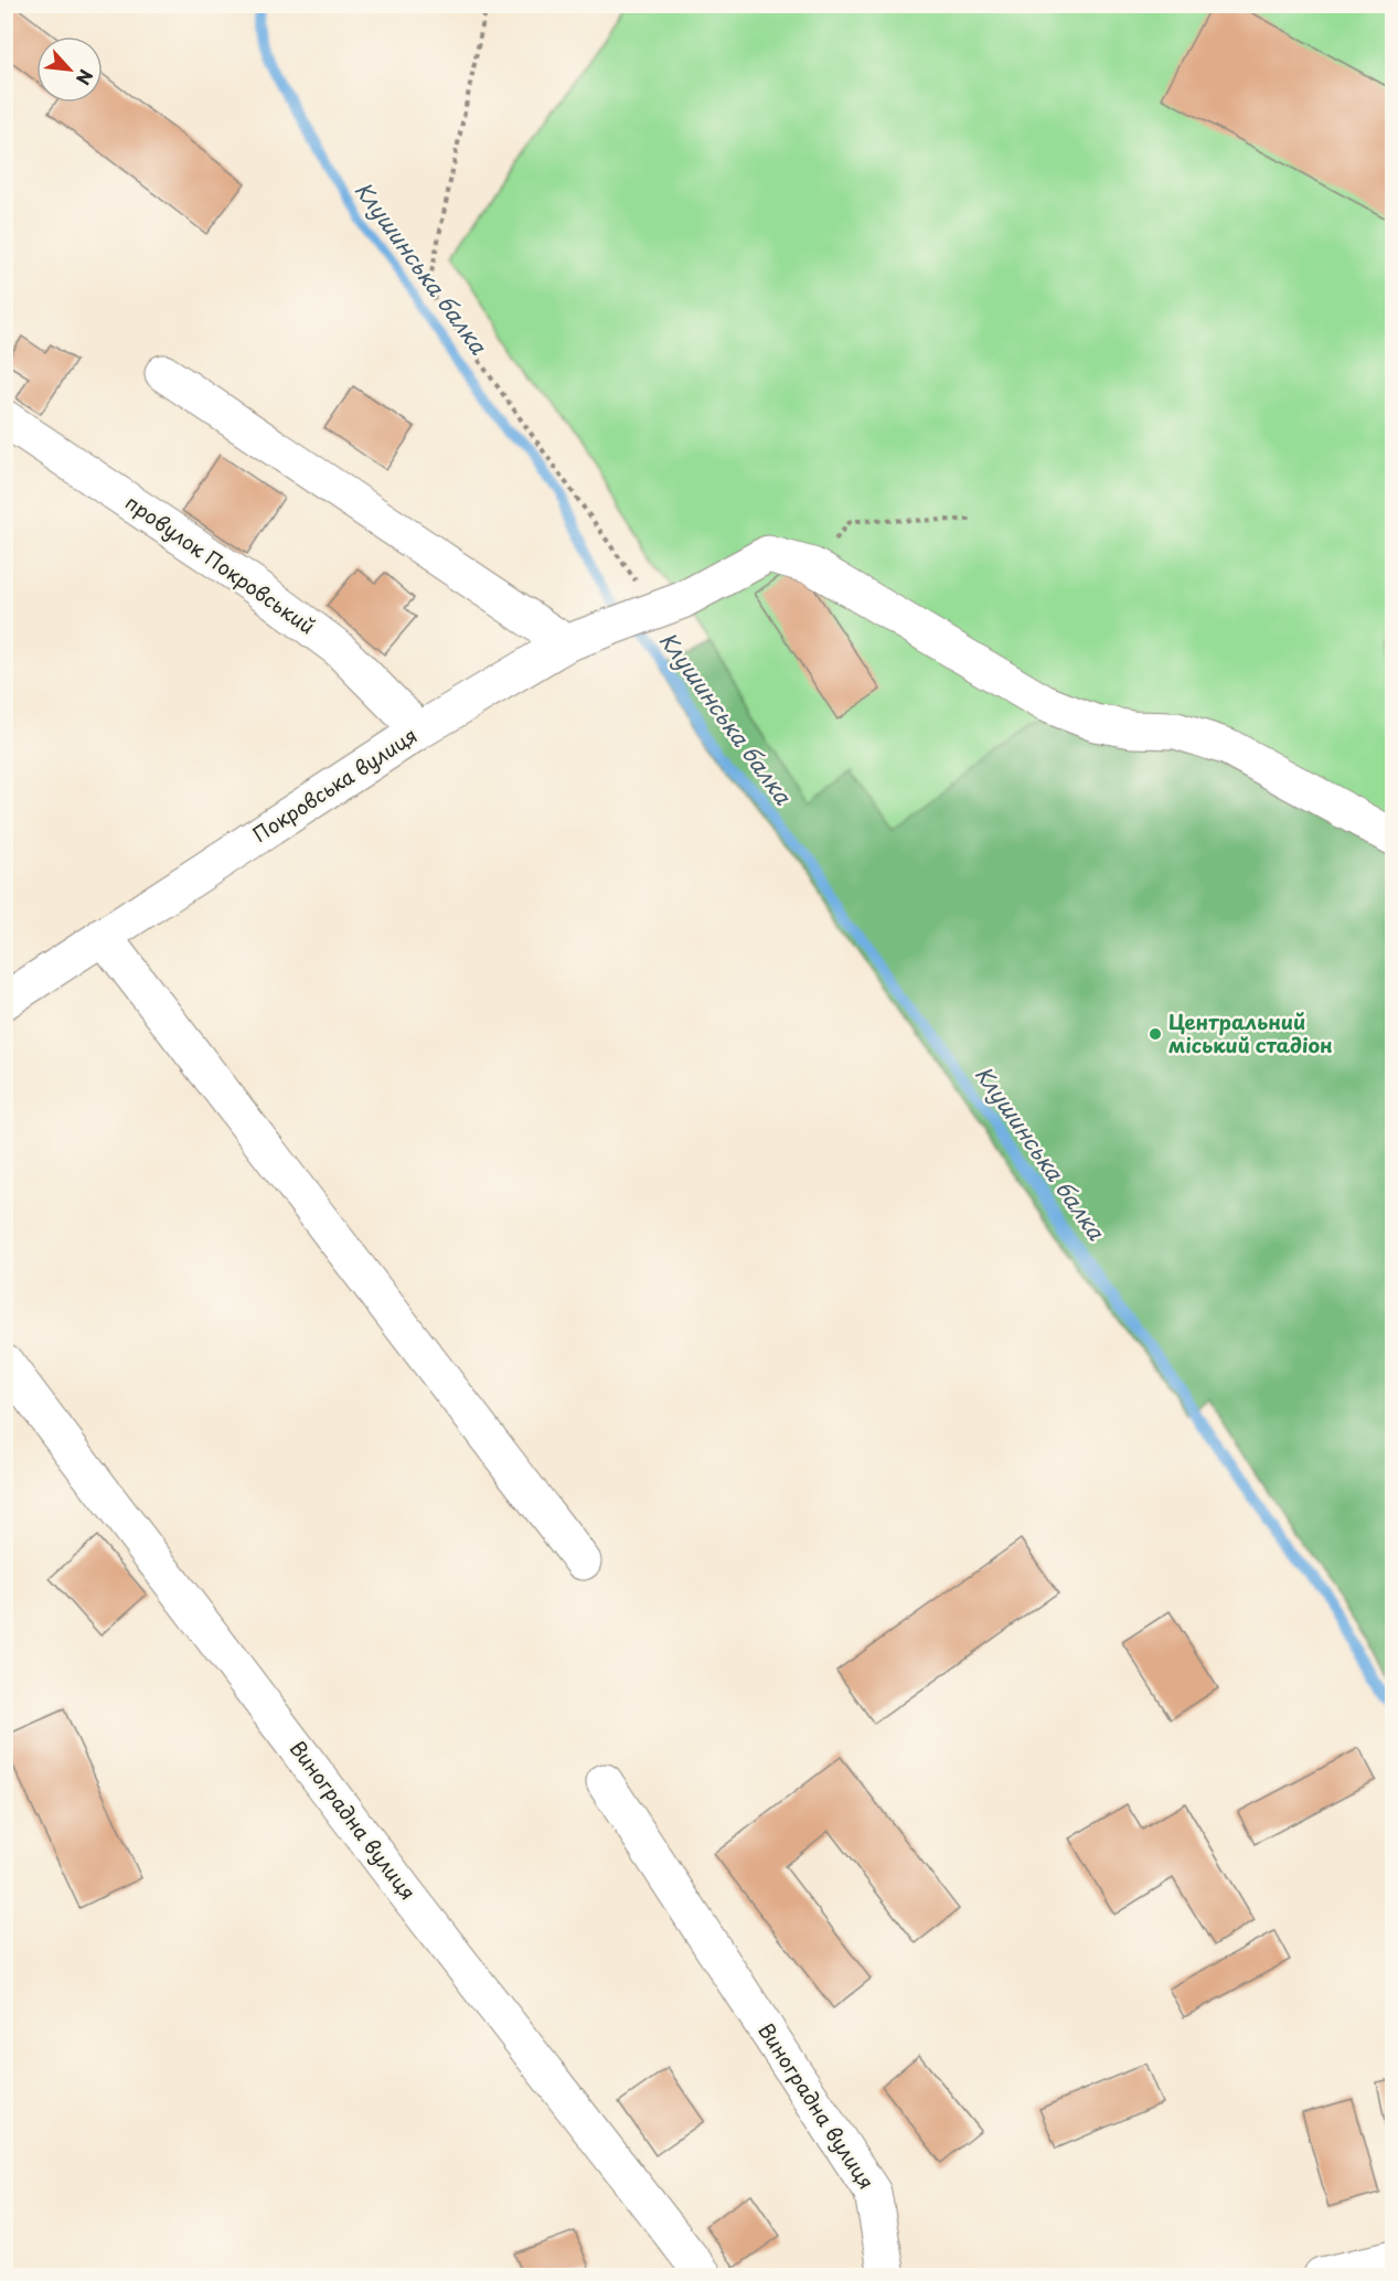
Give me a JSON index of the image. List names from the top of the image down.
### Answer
{
  "streets": {
    "street": ["провулок Покровський", "Покровська вулиця", "Виноградна вулиця"]
  },
  "crossings": [
    ["провулок Покровський", "Покровська вулиця"]
  ],
  "water": ["Клушинська балка"],
  "places": ["Центральний міський стадіон"],
  "north": "bottom right"
}
